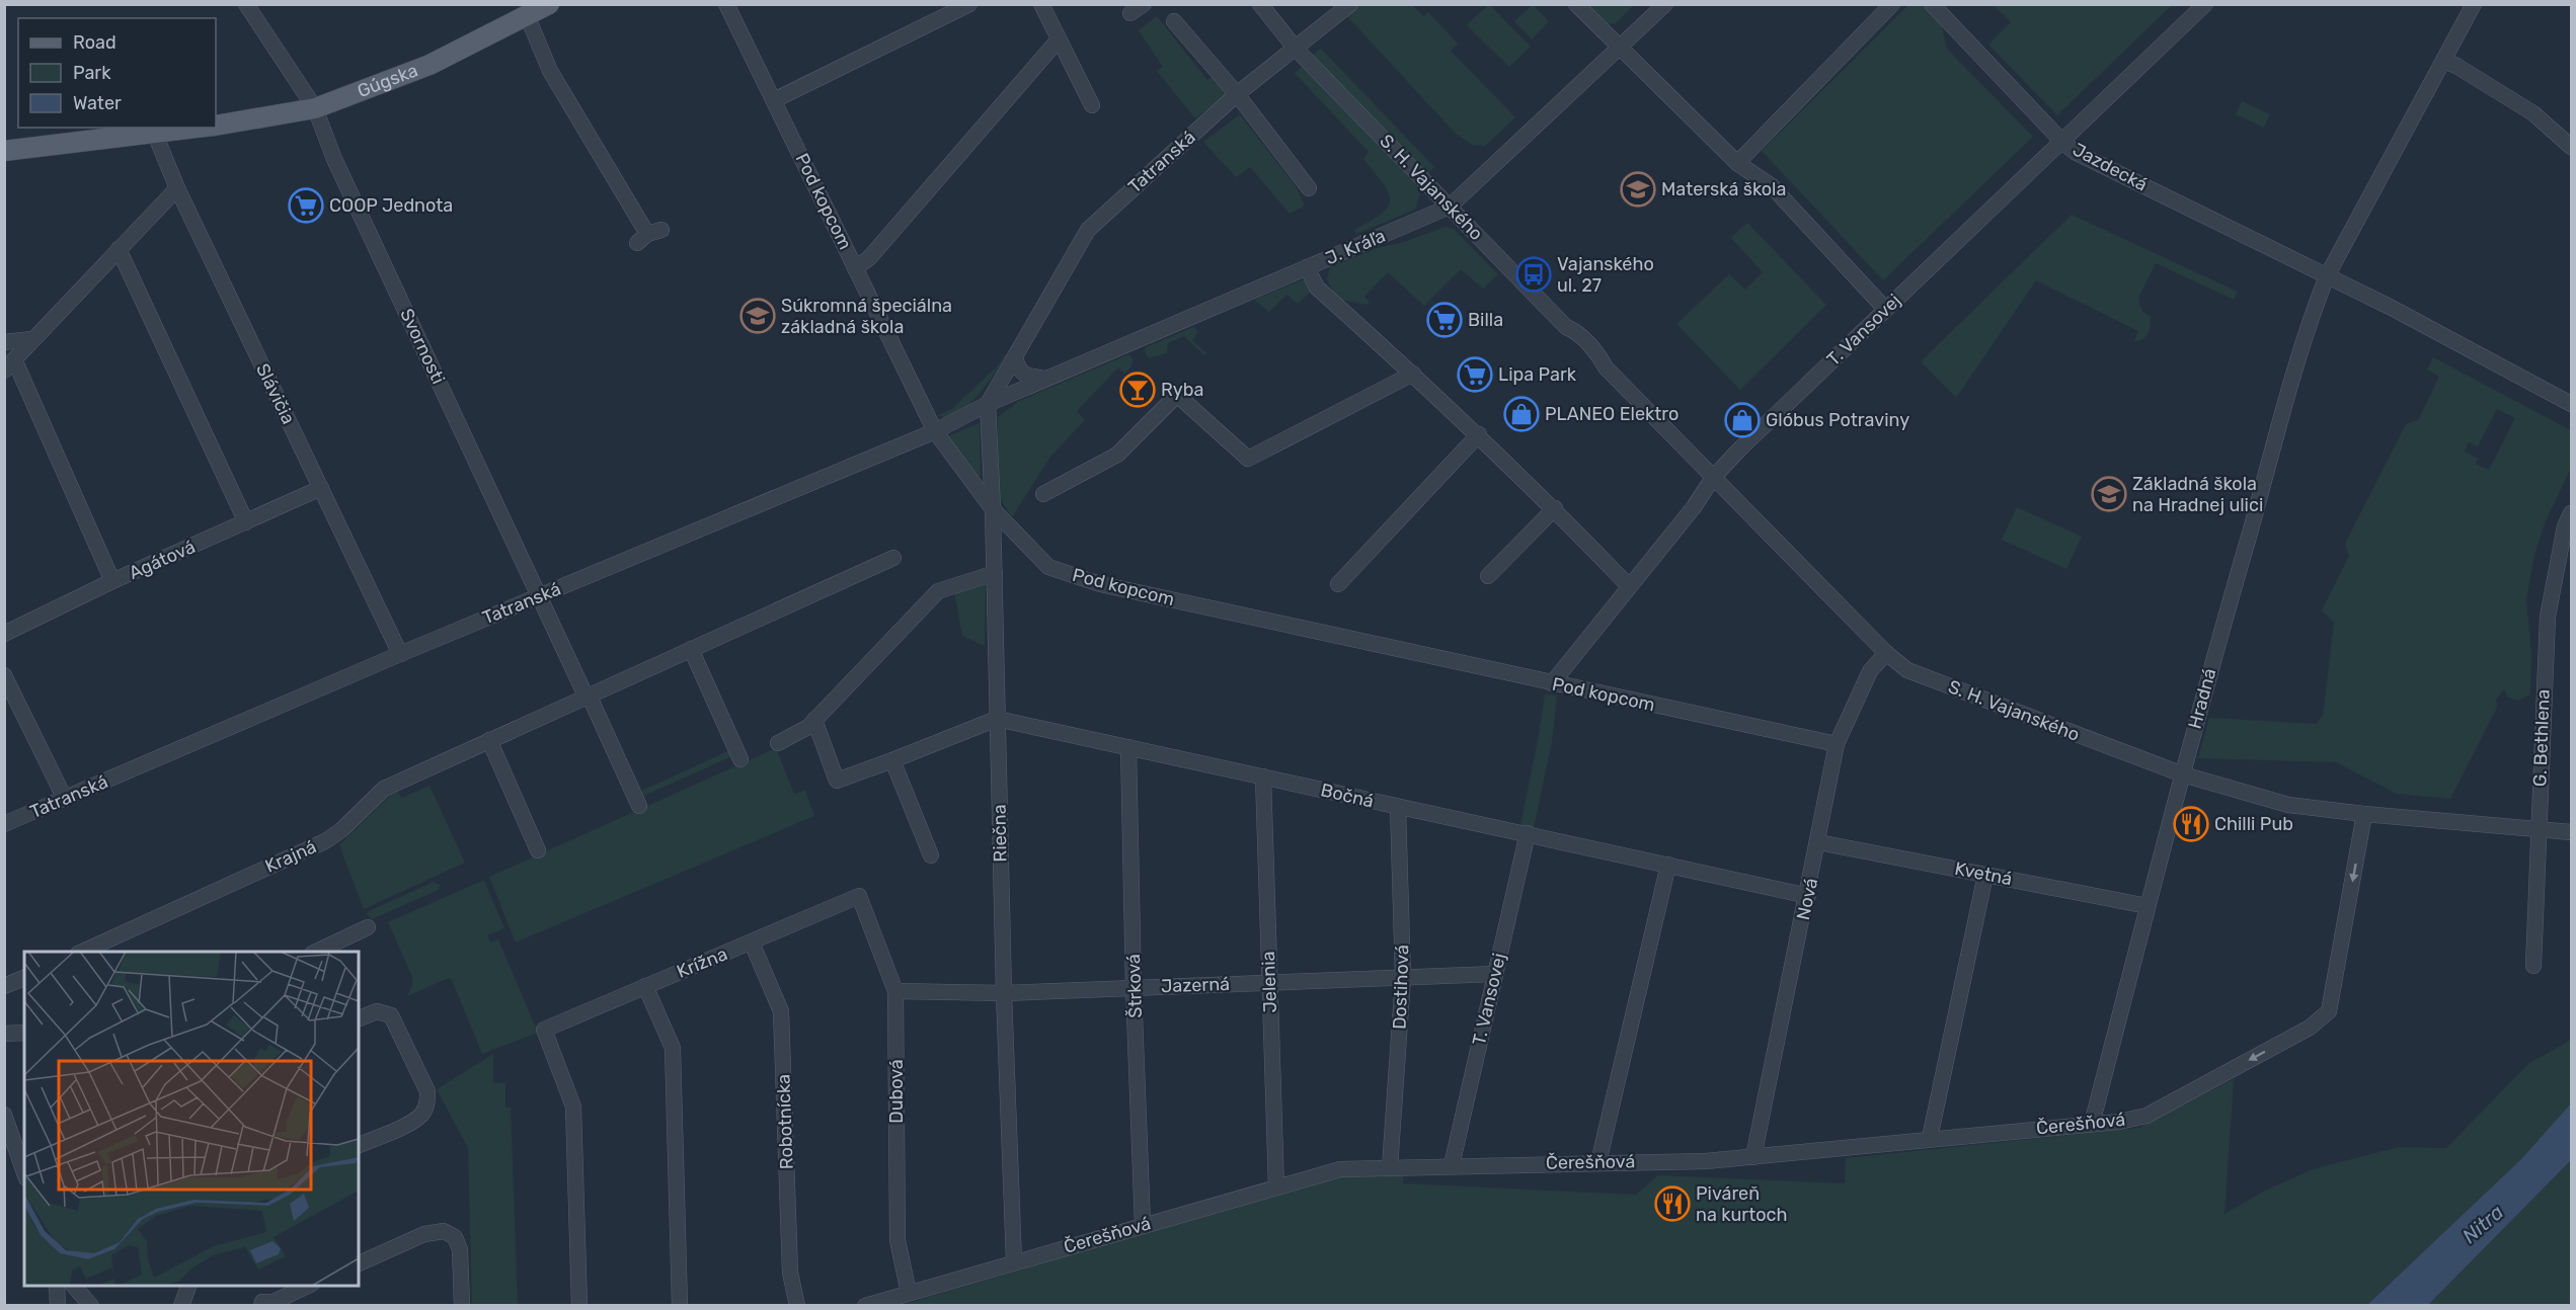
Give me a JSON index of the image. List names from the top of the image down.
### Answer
{
  "streets": {
    "main road": ["Gúgska"],
    "street": [
      "Tatranská",
      "Jazdecká",
      "S. H. Vajanského",
      "Pod kopcom",
      "J. Kráľa",
      "T. Vansovej",
      "Svornosti",
      "Slávičia",
      "Agátová",
      "Hradná",
      "G. Bethlena",
      "Bočná",
      "Riečna",
      "Krajná",
      "Kvetná",
      "Nová",
      "Krížna",
      "Jelenia",
      "Jazerná",
      "Štrková",
      "Dostihová",
      "Dubová",
      "Robotnícka",
      "Čerešňová"
    ]
  },
  "crossings": [
    ["Gúgska", "Svornosti"],
    ["Gúgska", "Slávičia"],
    ["Tatranská", "S. H. Vajanského"],
    ["Tatranská", "Pod kopcom"],
    ["Tatranská", "J. Kráľa"],
    ["Tatranská", "Svornosti"],
    ["Tatranská", "Slávičia"],
    ["Tatranská", "Riečna"],
    ["Jazdecká", "T. Vansovej"],
    ["Jazdecká", "Hradná"],
    ["S. H. Vajanského", "J. Kráľa"],
    ["S. H. Vajanského", "T. Vansovej"],
    ["S. H. Vajanského", "Hradná"],
    ["S. H. Vajanského", "G. Bethlena"],
    ["S. H. Vajanského", "Nová"],
    ["S. H. Vajanského", "Čerešňová"],
    ["Pod kopcom", "T. Vansovej"],
    ["Pod kopcom", "Riečna"],
    ["Pod kopcom", "Nová"],
    ["J. Kráľa", "Riečna"],
    ["T. Vansovej", "Bočná"],
    ["T. Vansovej", "Jazerná"],
    ["T. Vansovej", "Čerešňová"],
    ["Svornosti", "Krajná"],
    ["Slávičia", "Agátová"],
    ["Hradná", "Kvetná"],
    ["Hradná", "Čerešňová"],
    ["Bočná", "Riečna"],
    ["Bočná", "Nová"],
    ["Bočná", "Jelenia"],
    ["Bočná", "Štrková"],
    ["Bočná", "Dostihová"],
    ["Riečna", "Jazerná"],
    ["Riečna", "Čerešňová"],
    ["Kvetná", "Nová"],
    ["Nová", "Čerešňová"],
    ["Krížna", "Dubová"],
    ["Krížna", "Robotnícka"],
    ["Jelenia", "Jazerná"],
    ["Jelenia", "Čerešňová"],
    ["Jazerná", "Štrková"],
    ["Jazerná", "Dostihová"],
    ["Jazerná", "Dubová"],
    ["Štrková", "Čerešňová"],
    ["Dostihová", "Čerešňová"],
    ["Dubová", "Čerešňová"]
  ],
  "water": ["Nitra"],
  "places": {
    "school or university": ["Materská škola", "Súkromná špeciálna základná škola", "Základná škola na Hradnej ulici"],
    "supermarket": ["COOP Jednota", "Billa", "Lipa Park"],
    "bus stop": ["Vajanského ul. 27"],
    "bar": ["Ryba"],
    "shop": ["PLANEO Elektro", "Glóbus Potraviny"],
    "restaurant": ["Chilli Pub", "Piváreň na kurtoch"]
  },
  "legend": ["Road", "Park", "Water"]
}
